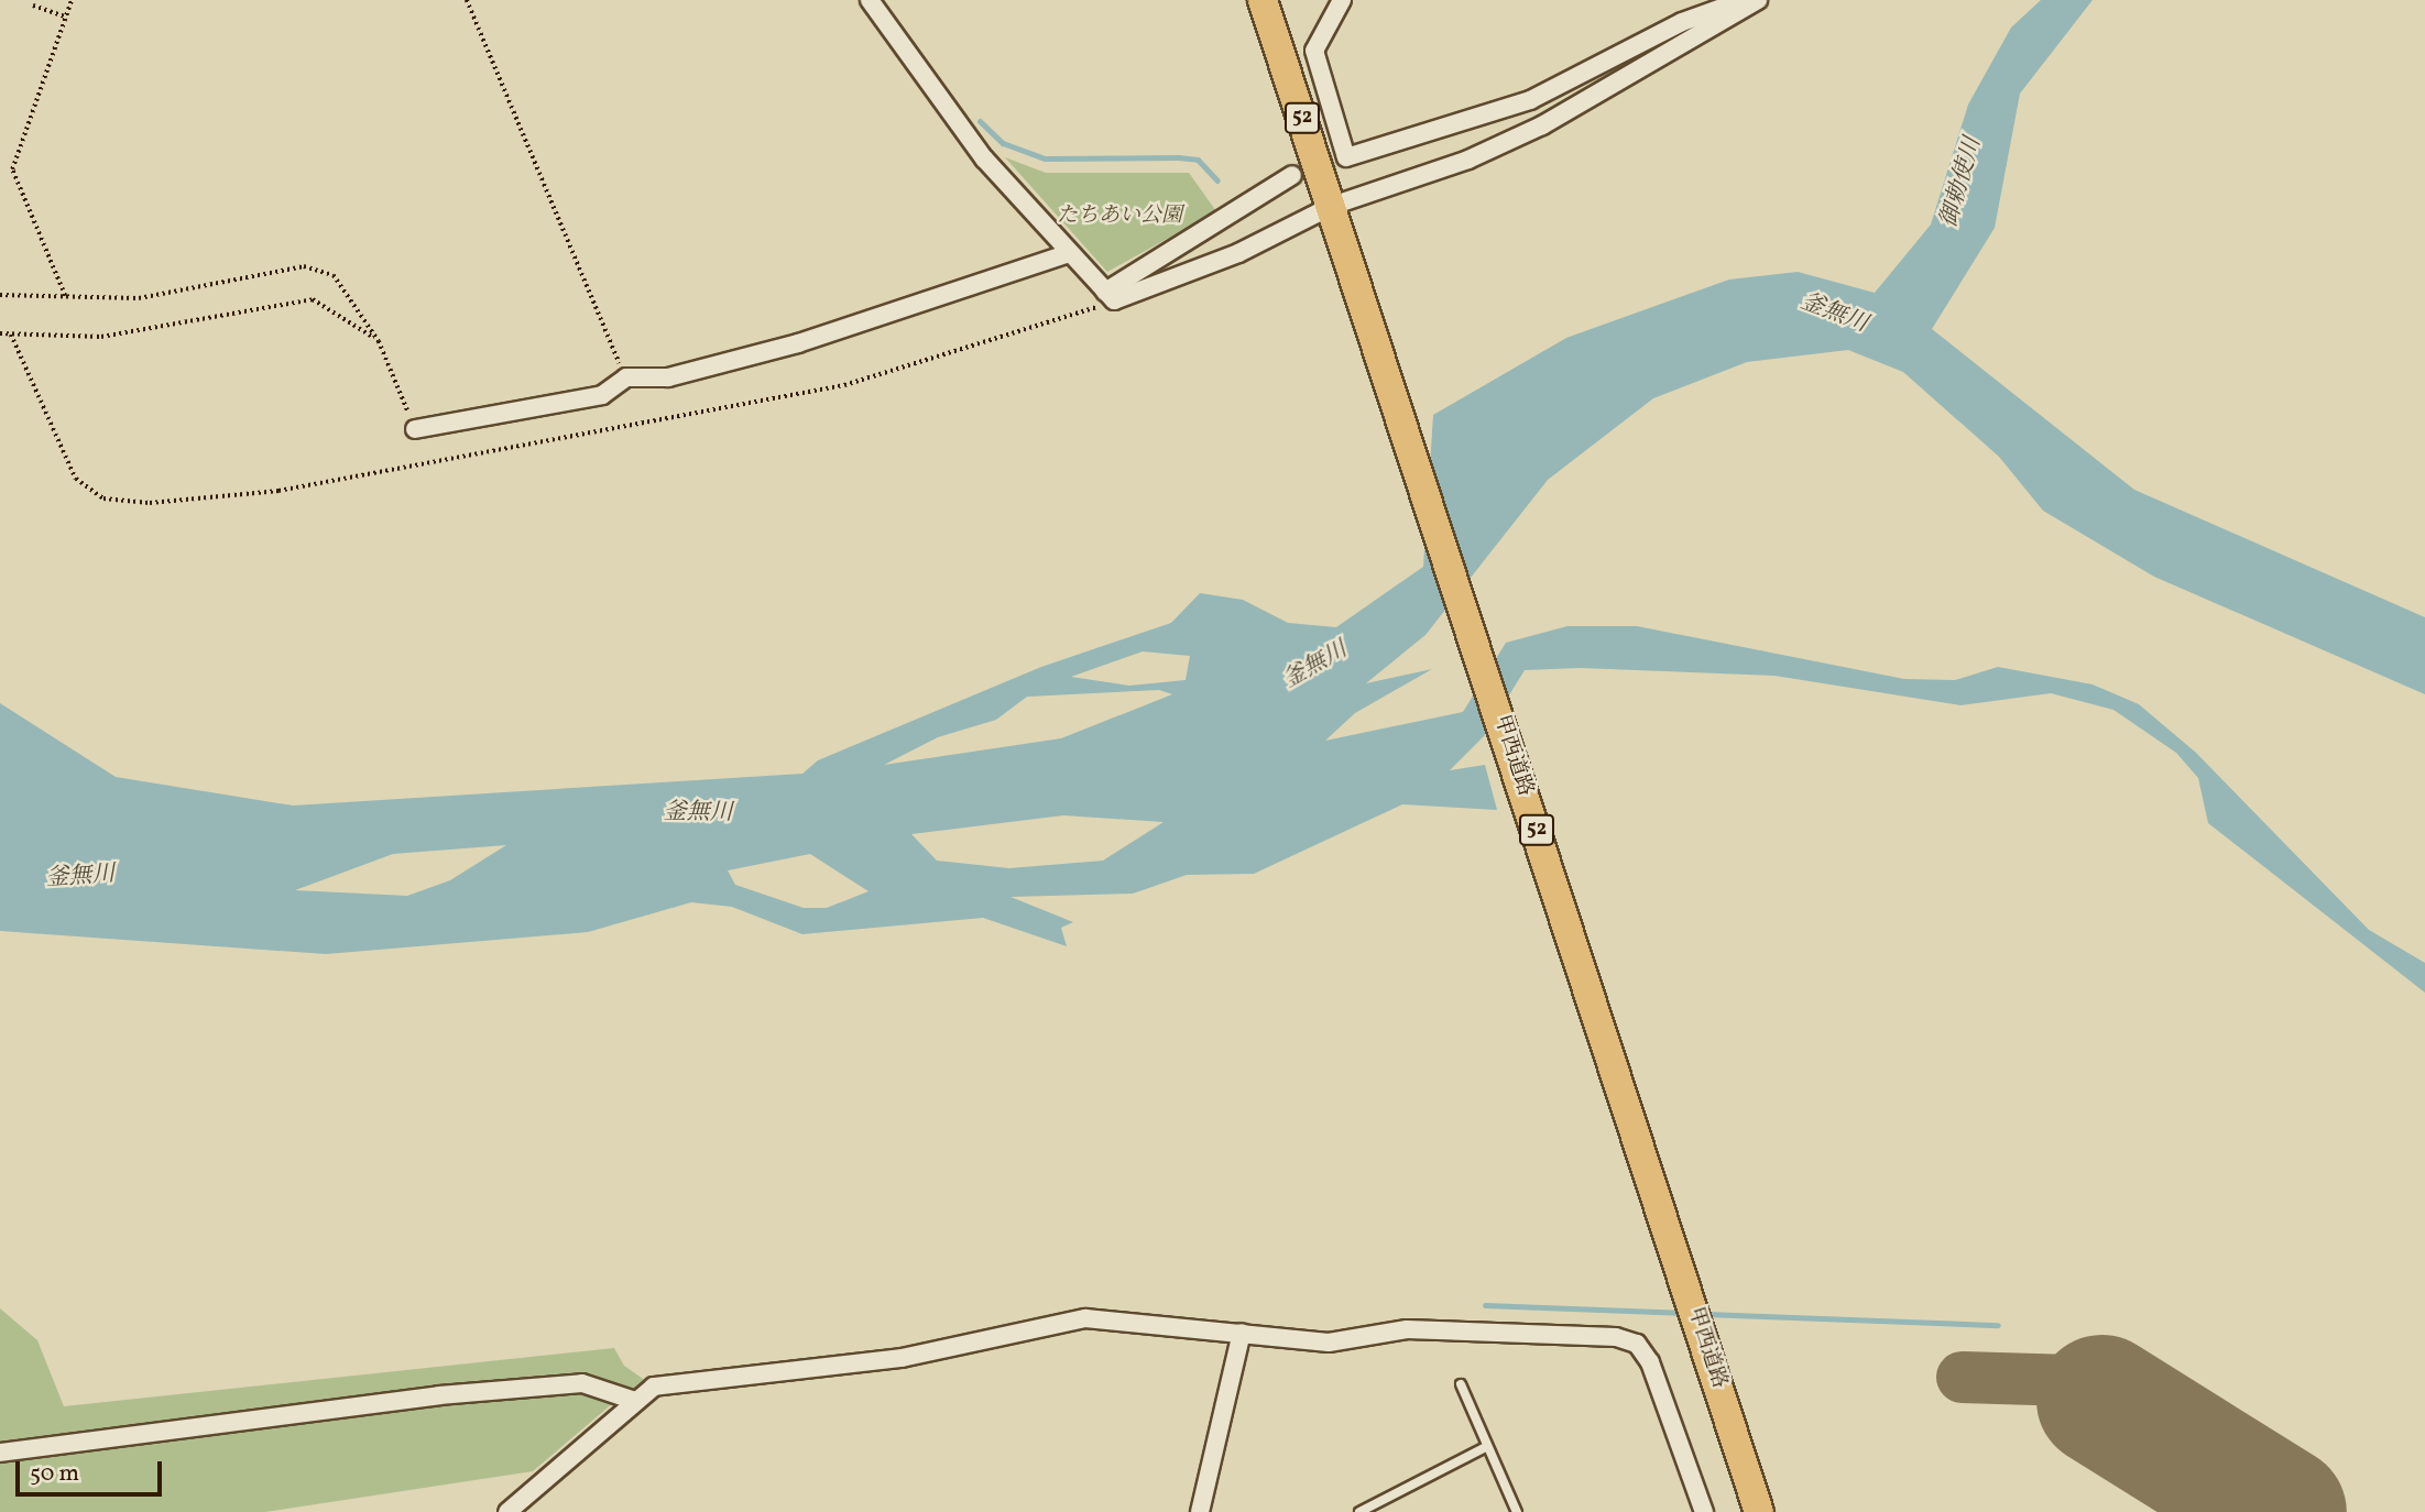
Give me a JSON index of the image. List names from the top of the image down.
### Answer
{
  "streets": {
    "highway": ["52", "甲西道路"]
  },
  "water": ["御勅使川", "釜無川"],
  "parks": ["たちあい公園"],
  "scale_bar": "50 m"
}
